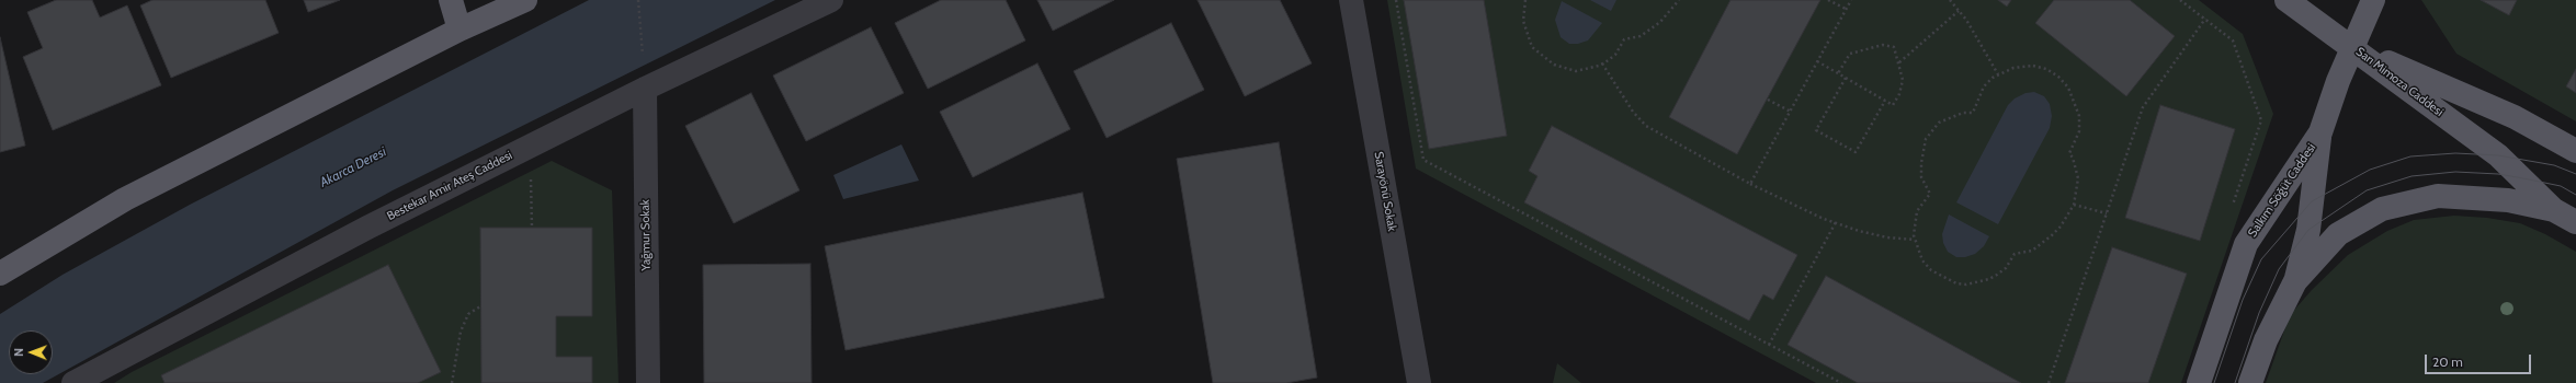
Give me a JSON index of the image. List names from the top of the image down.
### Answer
{
  "streets": {
    "main road": ["Sarı Mimoza Caddesi", "Salkım Söğüt Caddesi"],
    "street": ["Bestekar Amir Ateş Caddesi", "Sarayönü Sokak", "Yağmur Sokak"]
  },
  "crossings": [
    ["Sarı Mimoza Caddesi", "Salkım Söğüt Caddesi"],
    ["Bestekar Amir Ateş Caddesi", "Yağmur Sokak"]
  ],
  "water": ["Akarca Deresi"],
  "scale_bar": "20 m",
  "north": "left"
}
